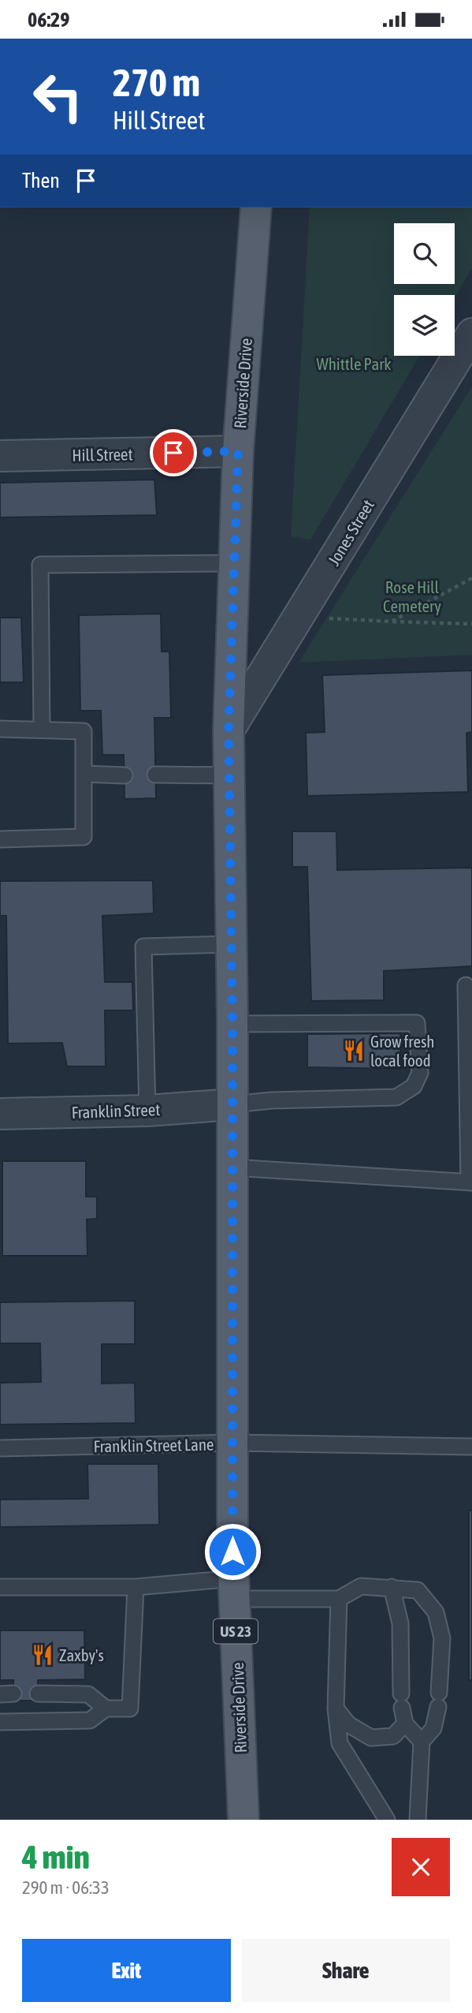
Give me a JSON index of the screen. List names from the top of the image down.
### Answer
{
  "streets": {
    "main road": ["Riverside Drive", "US 23"],
    "street": ["Hill Street", "Jones Street", "Franklin Street"],
    "lane": ["Franklin Street Lane"]
  },
  "crossings": [
    ["Riverside Drive", "Hill Street"],
    ["Riverside Drive", "Jones Street"],
    ["Riverside Drive", "Franklin Street"],
    ["Riverside Drive", "Franklin Street Lane"]
  ],
  "parks": ["Whittle Park", "Rose Hill Cemetery"],
  "places": {
    "restaurant": ["Grow fresh local food", "Zaxby's"]
  },
  "page": {
    "status": "06:29",
    "turn": ["270 m", "Hill Street"],
    "then": "Then",
    "heading": ["4 min", "290 m · 06:33"],
    "buttons": ["Exit", "Share"]
  }
}
